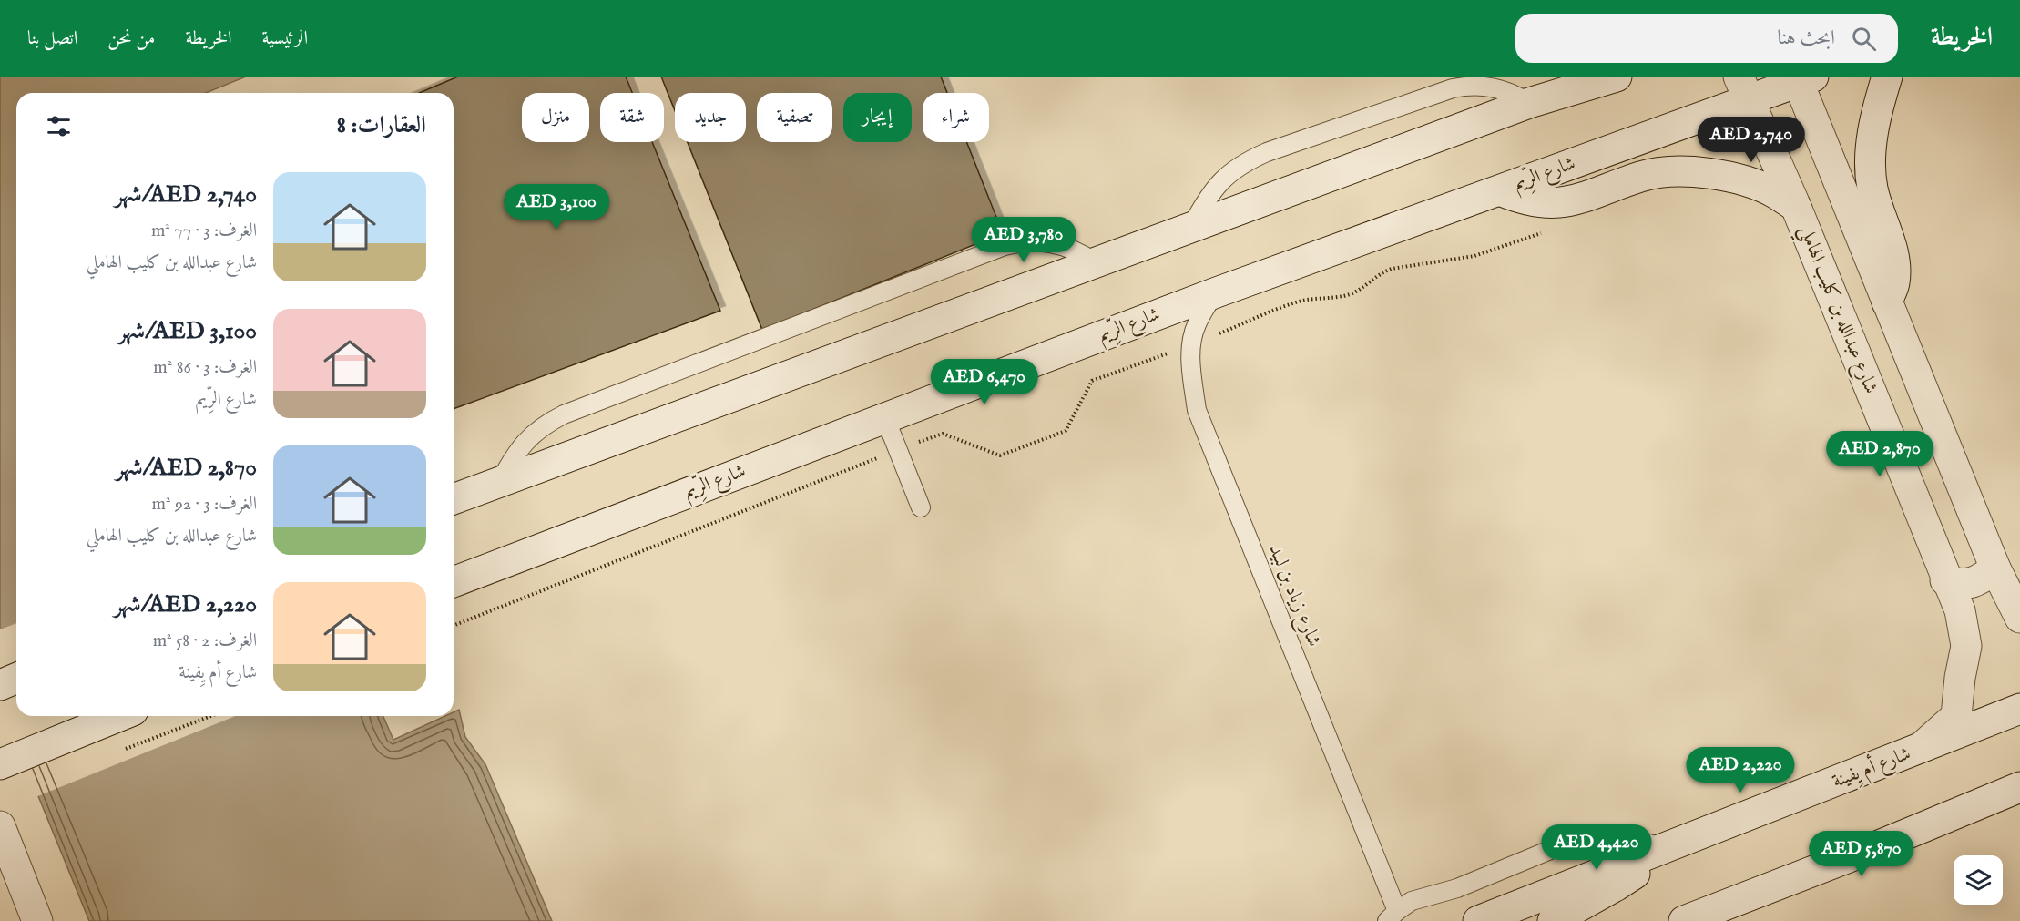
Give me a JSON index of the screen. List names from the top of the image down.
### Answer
{
  "streets": {
    "main road": ["شارع الرِّيم", "شارع عبدالله بن كليب الهاملي", "شارع أم يِفينة"],
    "lane": ["شارع زياد بن لبيد"]
  },
  "crossings": [
    ["شارع الرِّيم", "شارع عبدالله بن كليب الهاملي"],
    ["شارع الرِّيم", "شارع زياد بن لبيد"],
    ["شارع عبدالله بن كليب الهاملي", "شارع أم يِفينة"]
  ],
  "page": {
    "header": "الخريطة",
    "search": "ابحث هنا",
    "nav": [
      "الرئيسية",
      "الخريطة",
      "من نحن",
      "اتصل بنا"
    ],
    "chip": [
      "شراء",
      "إيجار",
      "تصفية",
      "جديد",
      "شقة",
      "منزل"
    ],
    "heading": "العقارات: 8",
    "price": [
      "AED 2,740",
      "AED 3,100",
      "AED 3,780",
      "AED 6,470",
      "AED 2,870",
      "AED 2,220",
      "AED 4,420",
      "AED 5,870"
    ],
    "list": [
      {
        "name": "AED 2,740/شهر",
        "note": "الغرف: 3 · 77 m² · شارع عبدالله بن كليب الهاملي"
      },
      {
        "name": "AED 3,100/شهر",
        "note": "الغرف: 3 · 86 m² · شارع الرِّيم"
      },
      {
        "name": "AED 2,870/شهر",
        "note": "الغرف: 3 · 92 m² · شارع عبدالله بن كليب الهاملي"
      },
      {
        "name": "AED 2,220/شهر",
        "note": "الغرف: 2 · 58 m² · شارع أم يِفينة"
      }
    ]
  }
}
